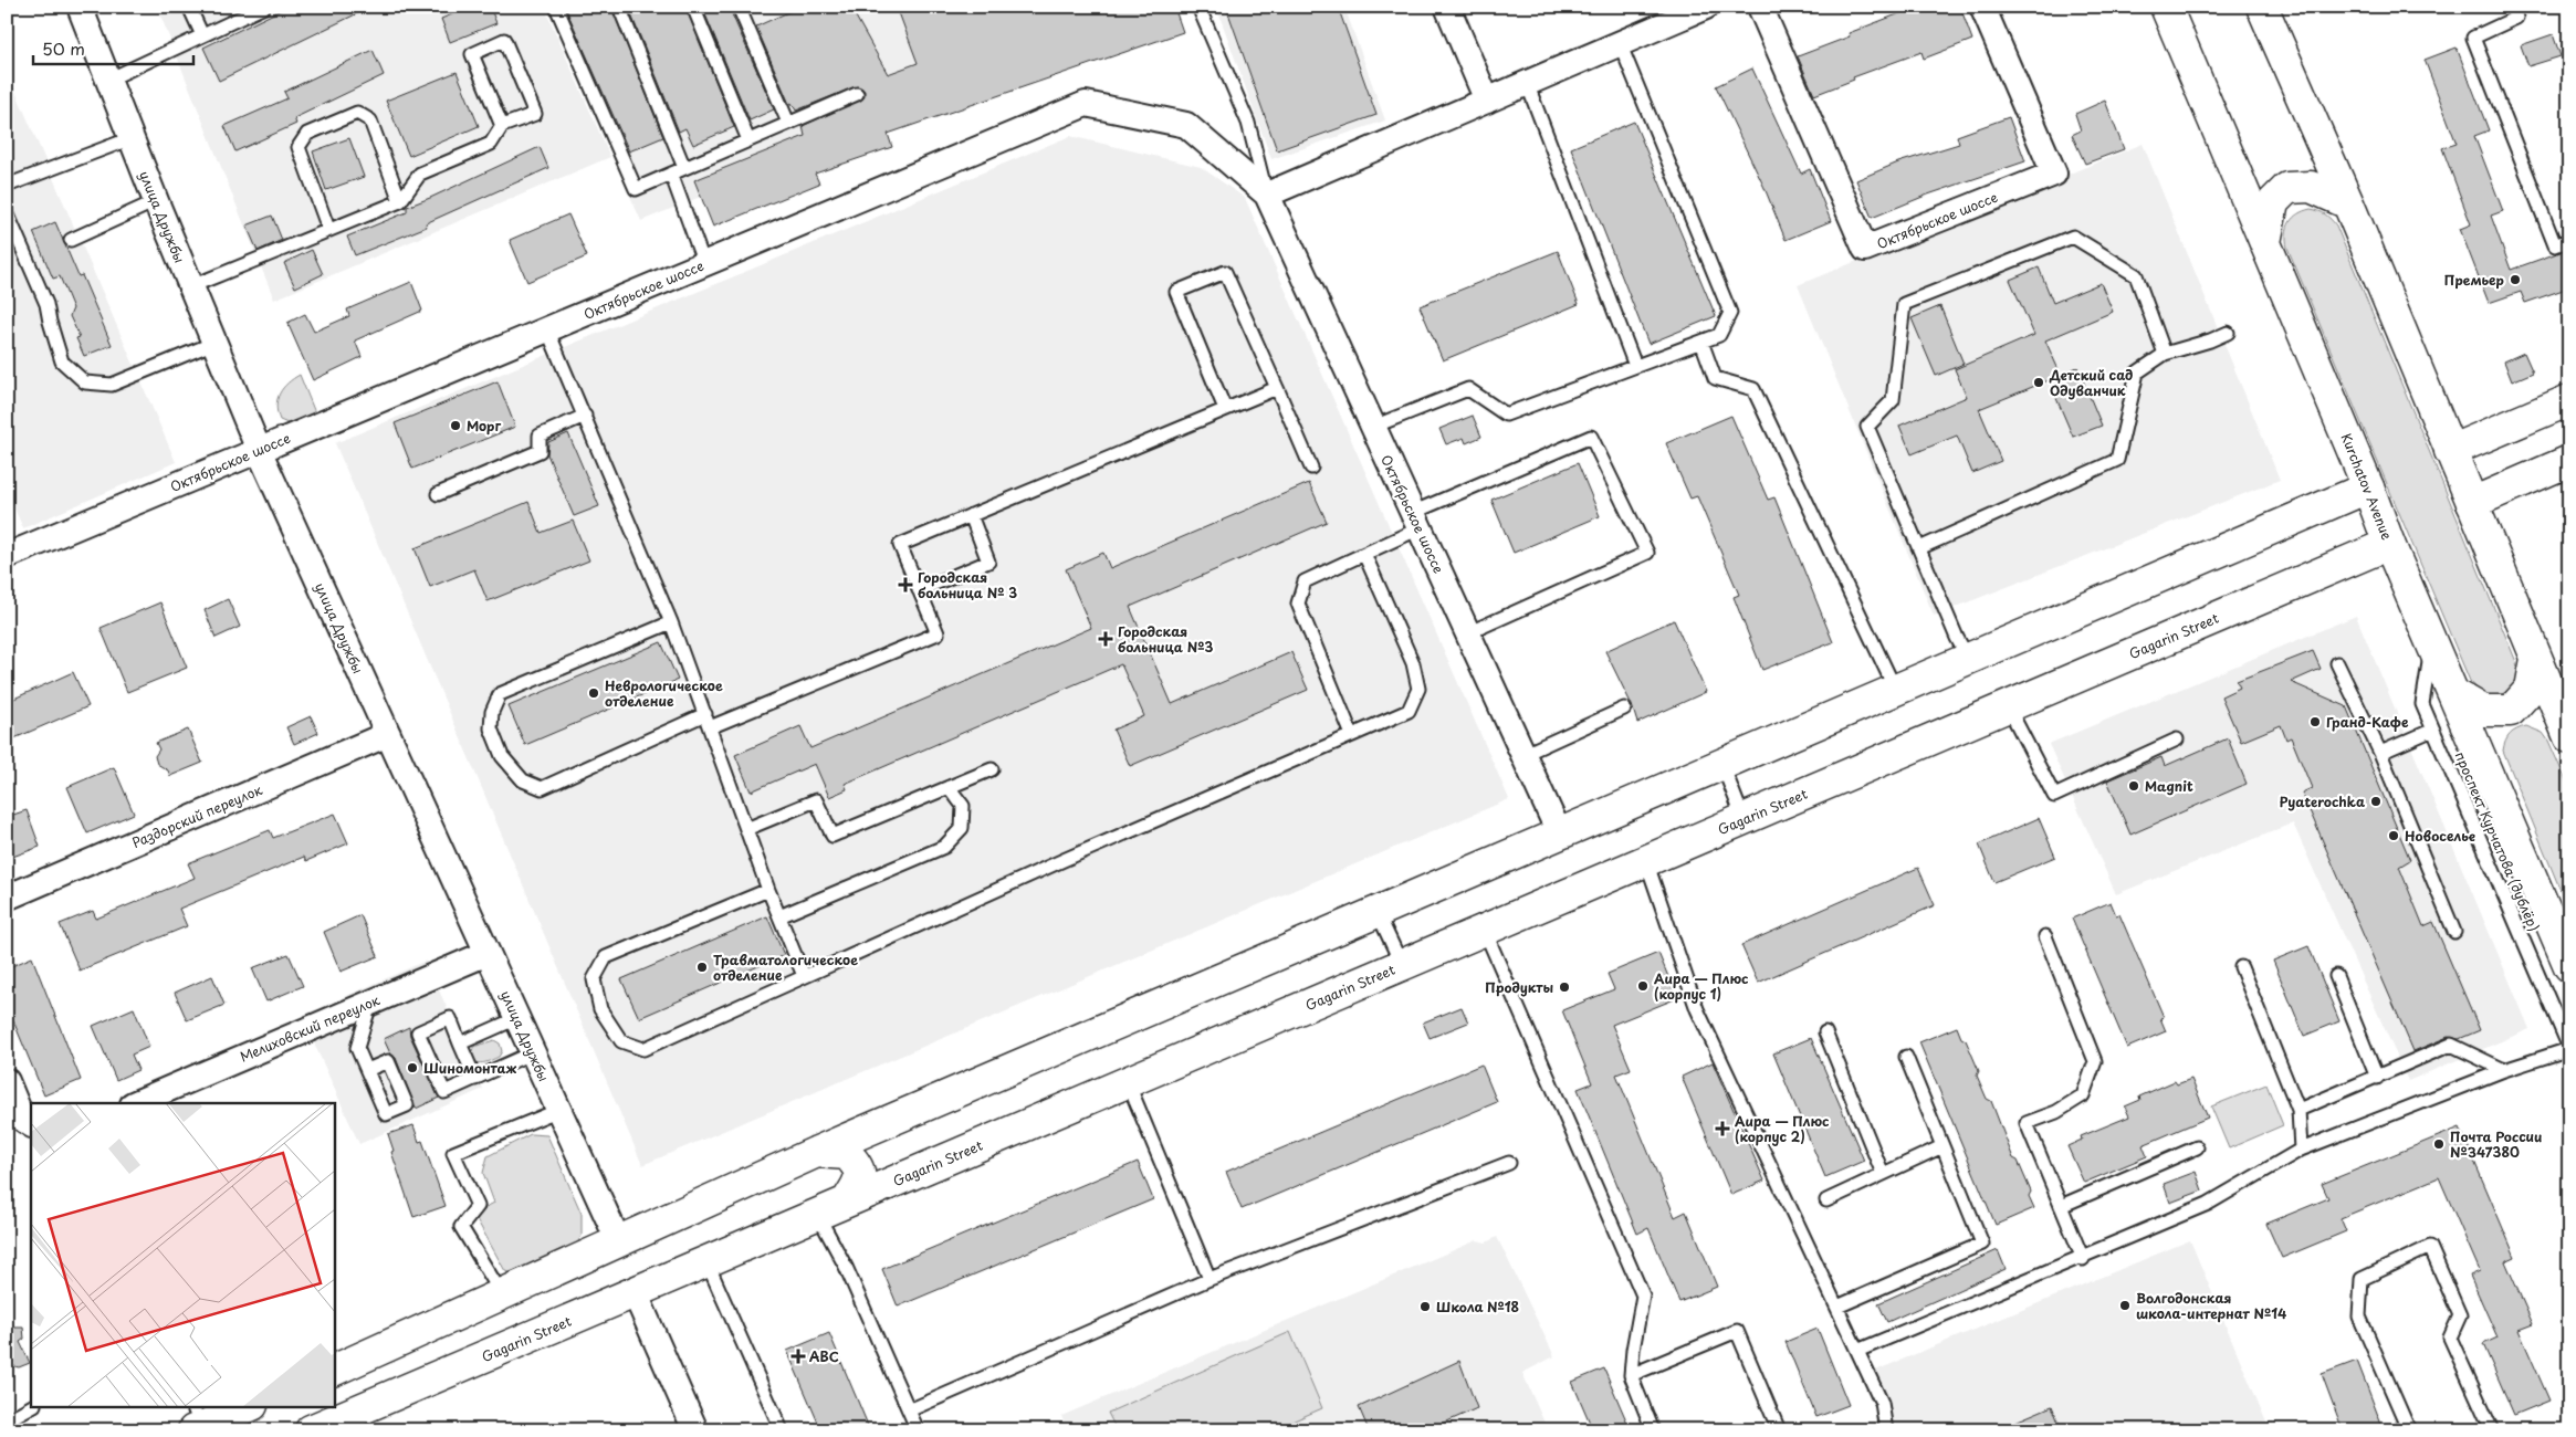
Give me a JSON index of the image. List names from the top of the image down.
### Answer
{
  "streets": {
    "street": [
      "улица Дружбы",
      "Октябрьское шоссе",
      "Kurchatov Avenue",
      "Gagarin Street",
      "Раздорский переулок",
      "Мелиховский переулок"
    ],
    "lane": ["проспект Курчатова (дублёр)"]
  },
  "crossings": [
    ["улица Дружбы", "Октябрьское шоссе"],
    ["улица Дружбы", "Раздорский переулок"],
    ["улица Дружбы", "Мелиховский переулок"],
    ["Kurchatov Avenue", "Gagarin Street"],
    ["Kurchatov Avenue", "проспект Курчатова (дублёр)"]
  ],
  "places": {
    "other": [
      "Премьер",
      "Детский сад Одуванчик",
      "Морг",
      "Неврологическое отделение",
      "Гранд-Кафе",
      "Magnit",
      "Pyaterochka",
      "Новоселье",
      "Травматологическое отделение",
      "Аира — Плюс (корпус 1)",
      "Продукты",
      "Шиномонтаж",
      "Почта России №347380",
      "Волгодонская школа-интернат №14",
      "Школа №18"
    ],
    "health": [
      "Городская больница № 3",
      "Городская больница №3",
      "Аира — Плюс (корпус 2)",
      "ABC"
    ]
  },
  "scale_bar": "50 m"
}
